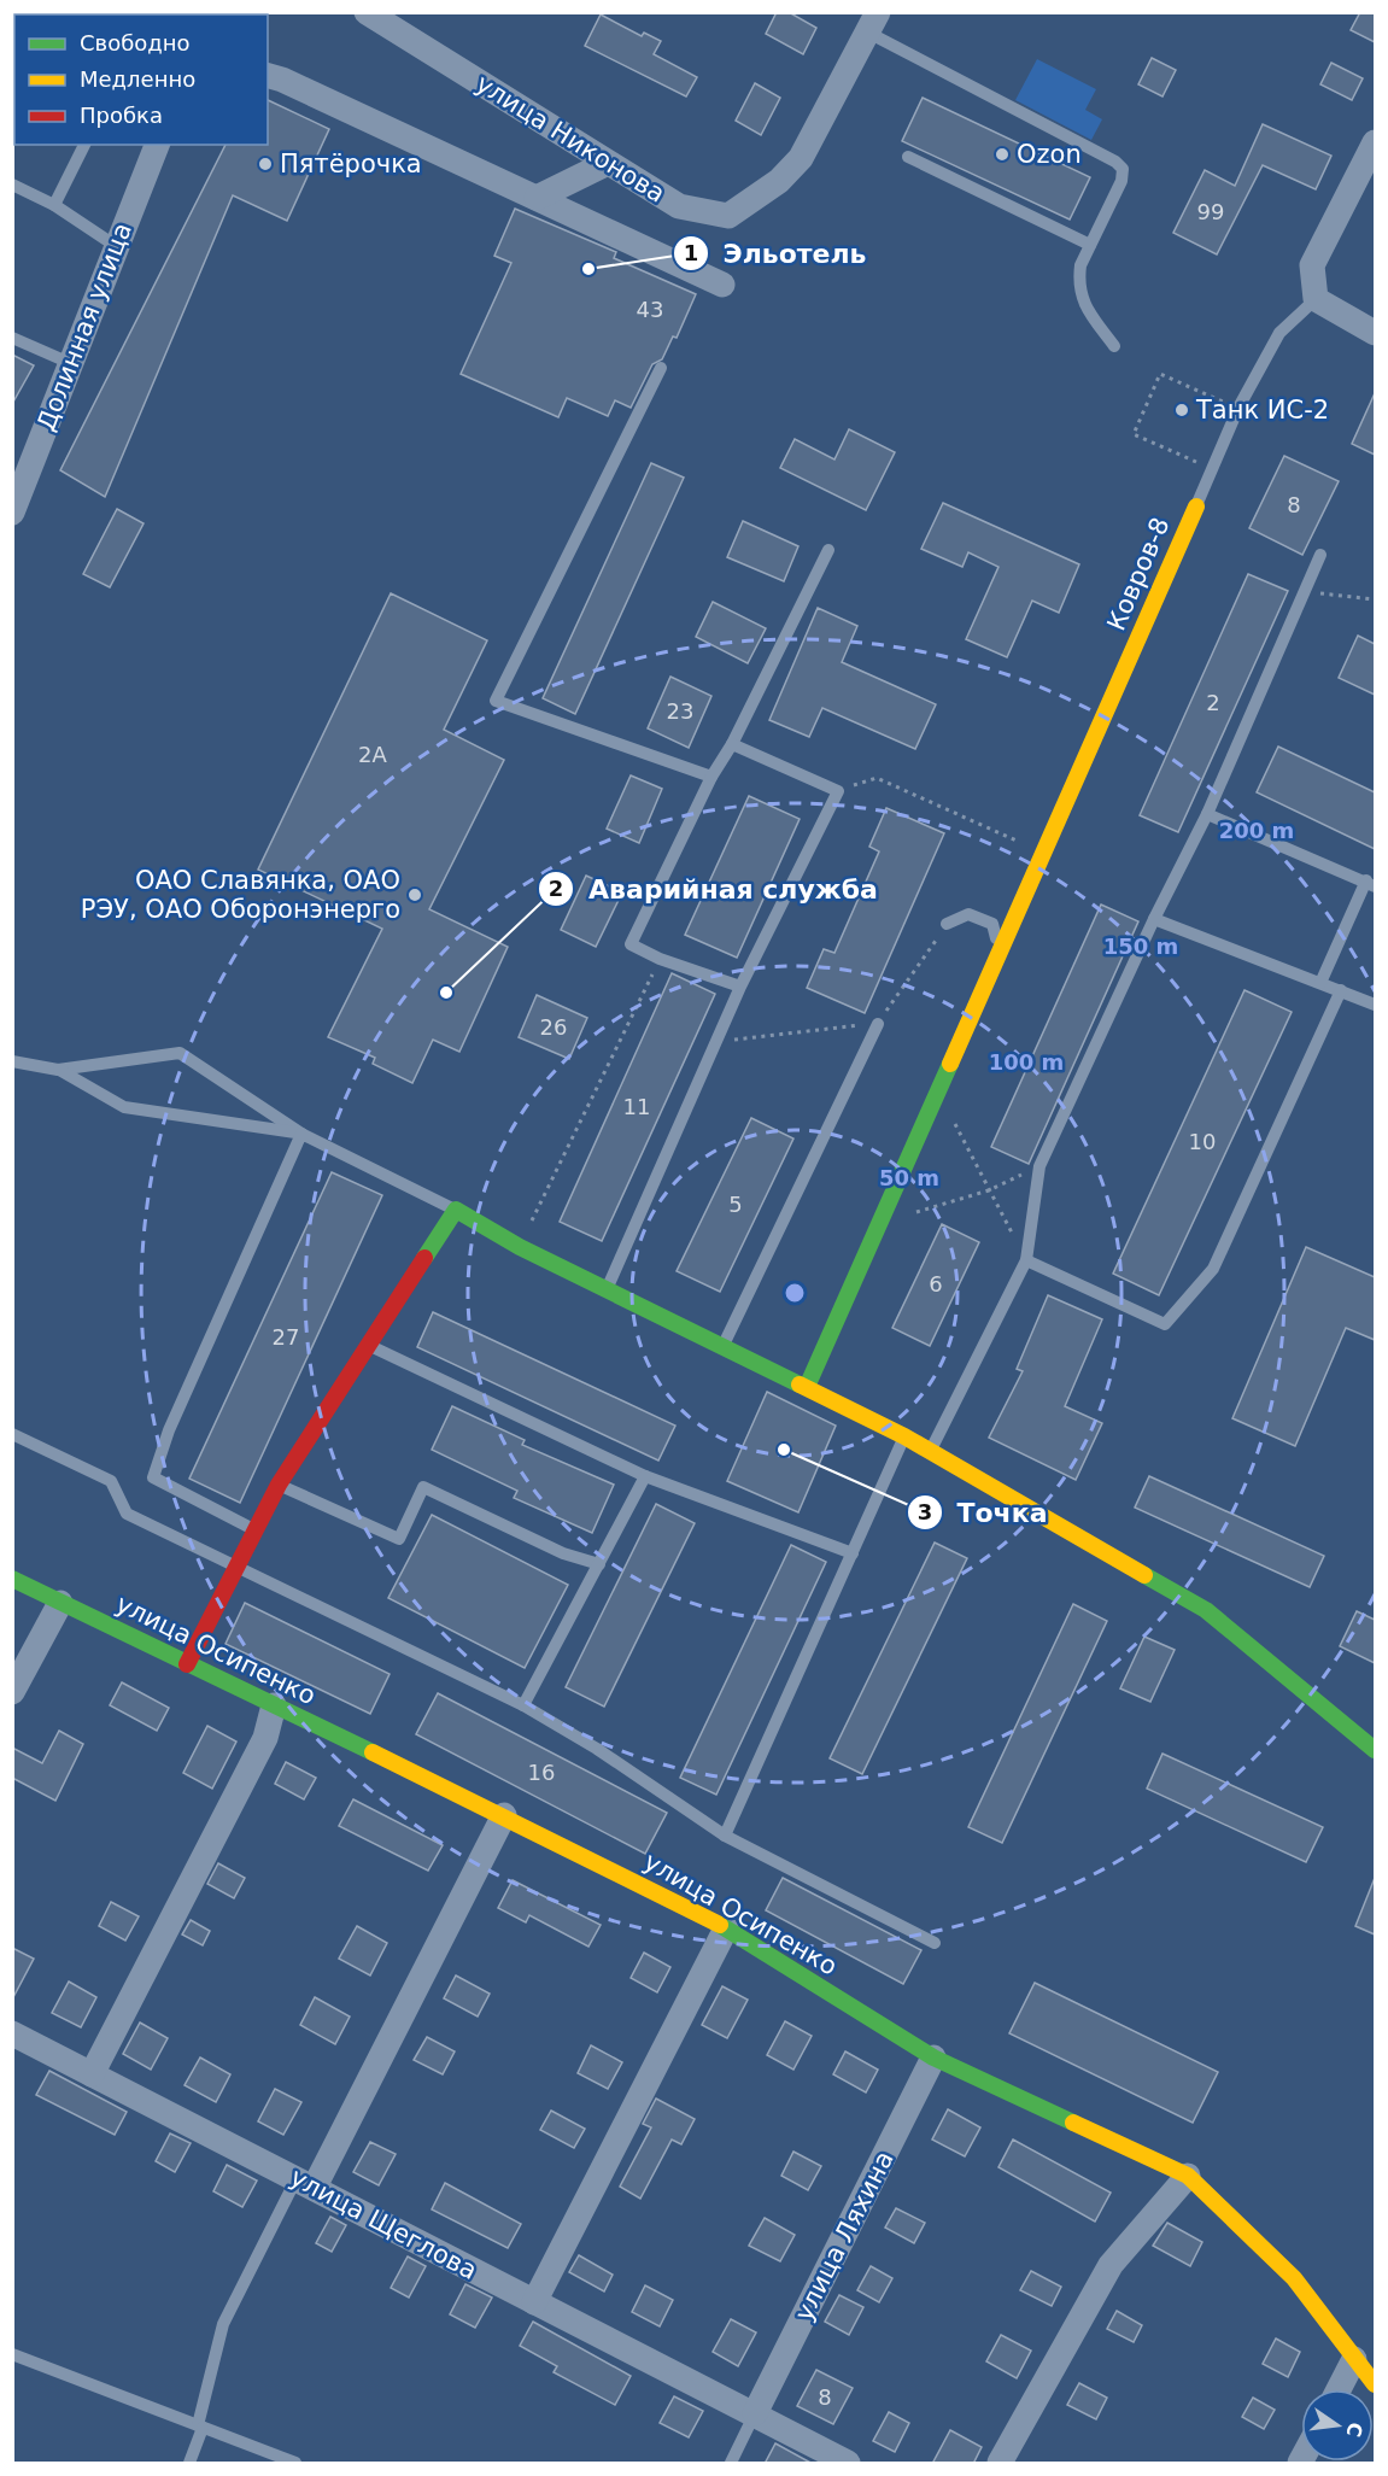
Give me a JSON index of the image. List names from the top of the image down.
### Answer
{
  "streets": {
    "street": [
      "улица Никонова",
      "Долинная улица",
      "Ковров-8",
      "улица Осипенко",
      "улица Щеглова",
      "улица Ляхина"
    ]
  },
  "crossings": [
    ["улица Осипенко", "улица Ляхина"],
    ["улица Щеглова", "улица Ляхина"]
  ],
  "places": [
    "Ozon",
    "Пятёрочка",
    "Эльотель",
    "Танк ИС-2",
    "ОАО Славянка, ОАО РЭУ, ОАО Оборонэнерго",
    "Аварийная служба",
    "Точка"
  ],
  "house_numbers": [
    "99",
    "43",
    "8",
    "2",
    "23",
    "2А",
    "26",
    "11",
    "10",
    "5",
    "6",
    "27",
    "16",
    "8"
  ],
  "legend": ["Свободно", "Медленно", "Пробка"],
  "north": "right",
  "rings": [
    "200 m",
    "150 m",
    "100 m",
    "50 m"
  ]
}
